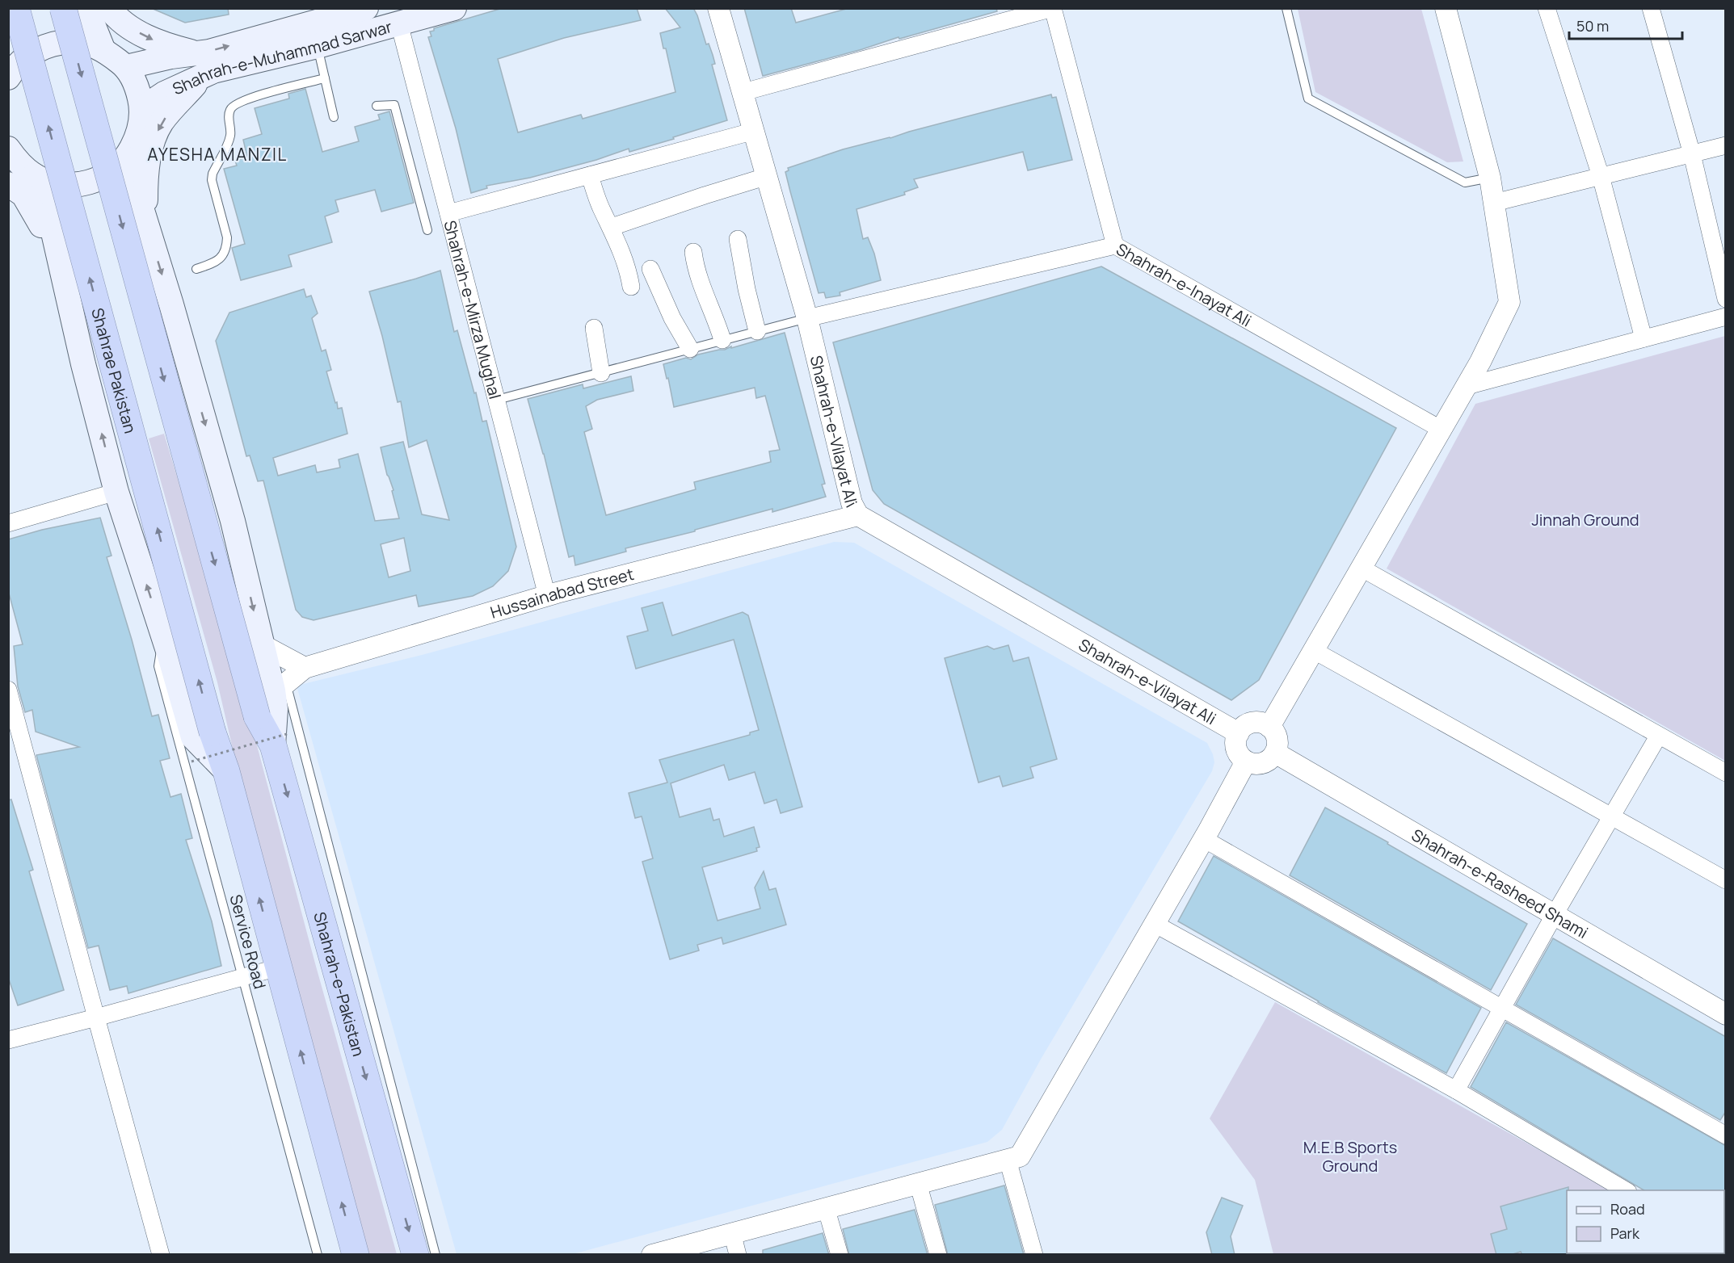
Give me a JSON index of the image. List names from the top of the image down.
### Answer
{
  "streets": {
    "highway": ["Shahrae Pakistan", "Shahrah-e-Pakistan"],
    "main road": ["Shahrah-e-Muhammad Sarwar"],
    "street": [
      "Shahrah-e-Inayat Ali",
      "Shahrah-e-Mirza Mughal",
      "Shahrah-e-Vilayat Ali",
      "Hussainabad Street",
      "Shahrah-e-Rasheed Shami"
    ],
    "lane": ["Service Road"]
  },
  "crossings": [
    ["Shahrah-e-Muhammad Sarwar", "Shahrah-e-Mirza Mughal"],
    ["Shahrah-e-Mirza Mughal", "Hussainabad Street"],
    ["Shahrah-e-Vilayat Ali", "Hussainabad Street"],
    ["Shahrah-e-Vilayat Ali", "Shahrah-e-Rasheed Shami"]
  ],
  "one_way": ["Shahrae Pakistan"],
  "districts": ["AYESHA MANZIL"],
  "parks": ["Jinnah Ground", "M.E.B Sports Ground"],
  "legend": ["Road", "Park"],
  "scale_bar": "50 m"
}
